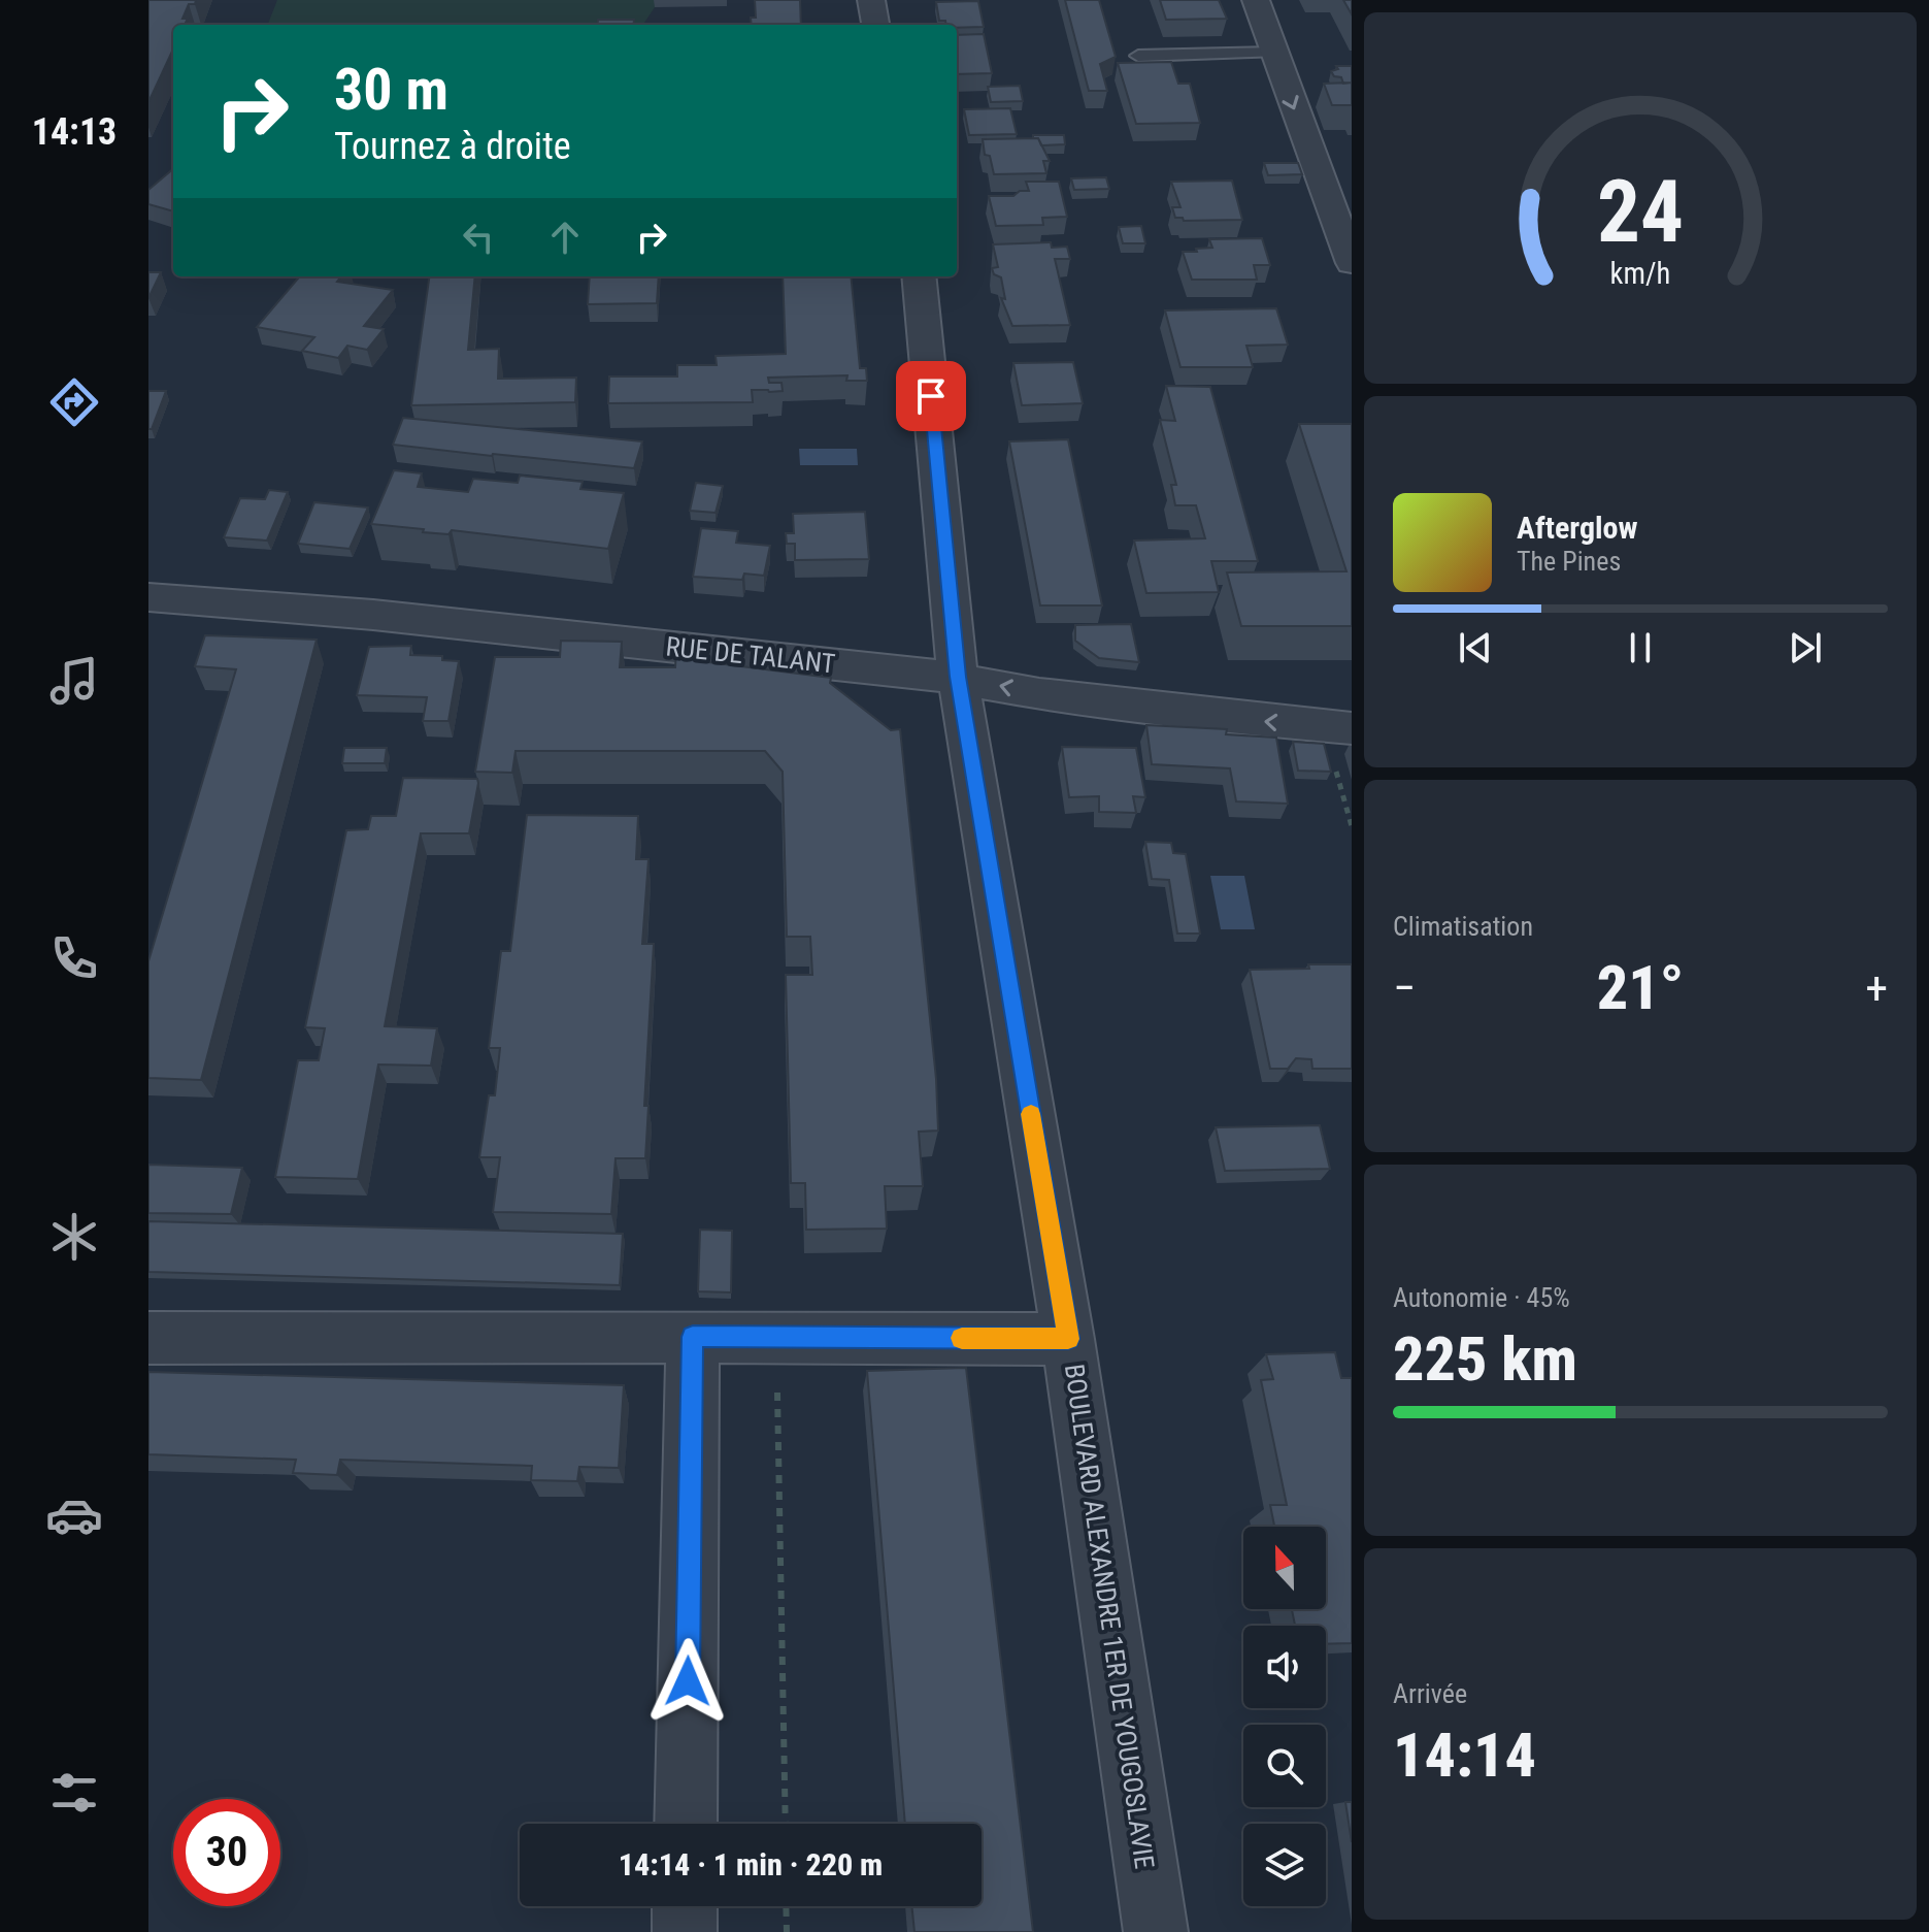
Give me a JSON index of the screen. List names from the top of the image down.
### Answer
{
  "streets": {
    "street": ["RUE DE TALANT", "BOULEVARD ALEXANDRE 1ER DE YOUGOSLAVIE"]
  },
  "crossings": [
    ["RUE DE TALANT", "BOULEVARD ALEXANDRE 1ER DE YOUGOSLAVIE"]
  ],
  "north": "top",
  "page": {
    "tabs": "14:13",
    "turn": ["30 m", "Tournez à droite"],
    "song": ["Afterglow", "The Pines"],
    "tile": [
      "Climatisation",
      ["Autonomie · 45%", "225 km"],
      ["Arrivée", "14:14"]
    ],
    "heat": ["−", "21°", "+"],
    "limit": "30",
    "trip": "14:14 · 1 min · 220 m",
    "gauge": ["24", "km/h"]
  }
}
